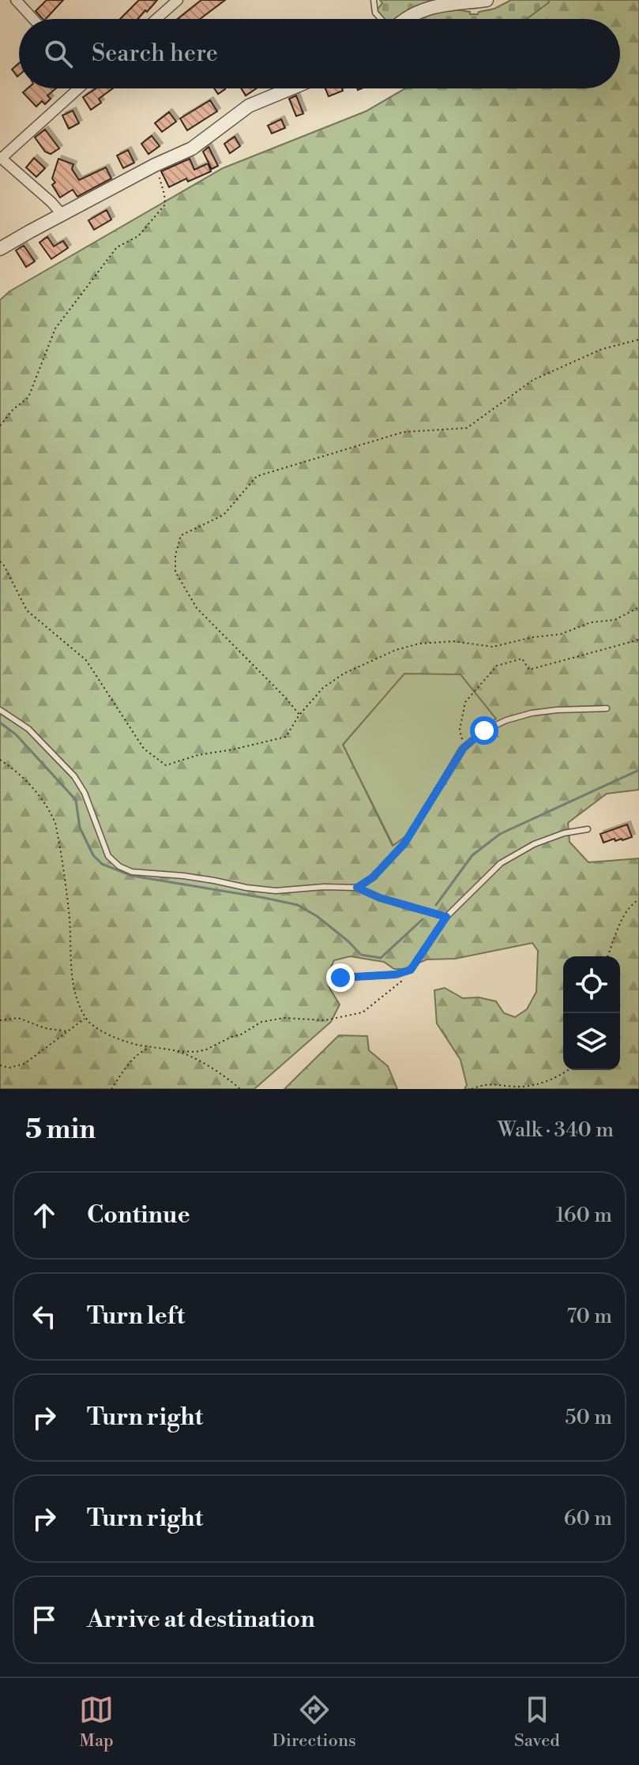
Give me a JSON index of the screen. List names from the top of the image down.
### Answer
{
  "page": {
    "search": "Search here",
    "heading": ["5 min", "Walk · 340 m"],
    "list": [
      ["Continue", "160 m"],
      ["Turn left", "70 m"],
      ["Turn right", "50 m"],
      ["Turn right", "60 m"],
      "Arrive at destination"
    ],
    "nav": ["Map", "Directions", "Saved"]
  }
}
